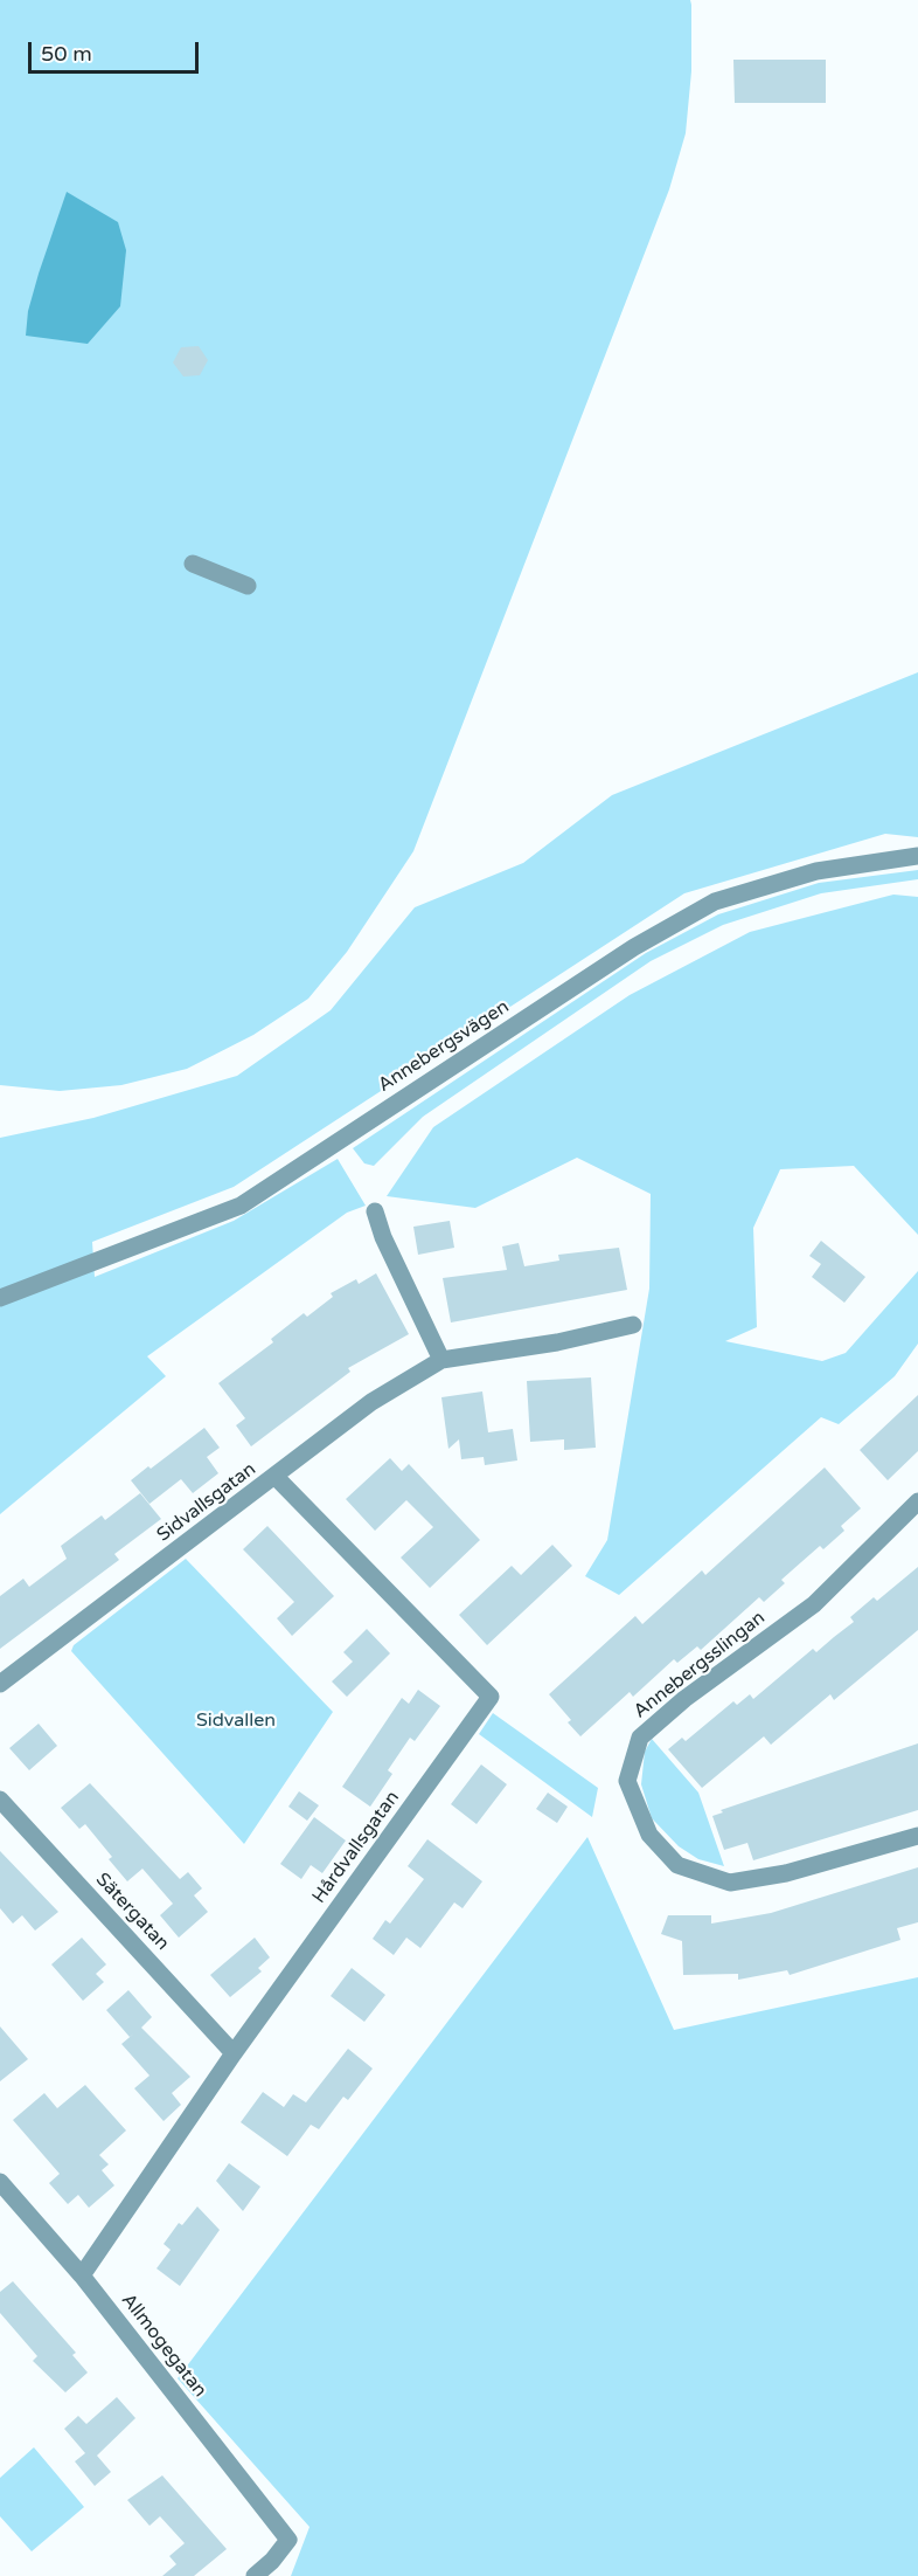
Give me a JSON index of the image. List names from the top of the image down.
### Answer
{
  "streets": {
    "street": [
      "Annebergsvägen",
      "Sidvallsgatan",
      "Annebergsslingan",
      "Hårdvallsgatan",
      "Sätergatan",
      "Allmogegatan"
    ]
  },
  "crossings": [
    ["Sidvallsgatan", "Hårdvallsgatan"],
    ["Hårdvallsgatan", "Sätergatan"],
    ["Hårdvallsgatan", "Allmogegatan"]
  ],
  "parks": ["Sidvallen"],
  "scale_bar": "50 m"
}
